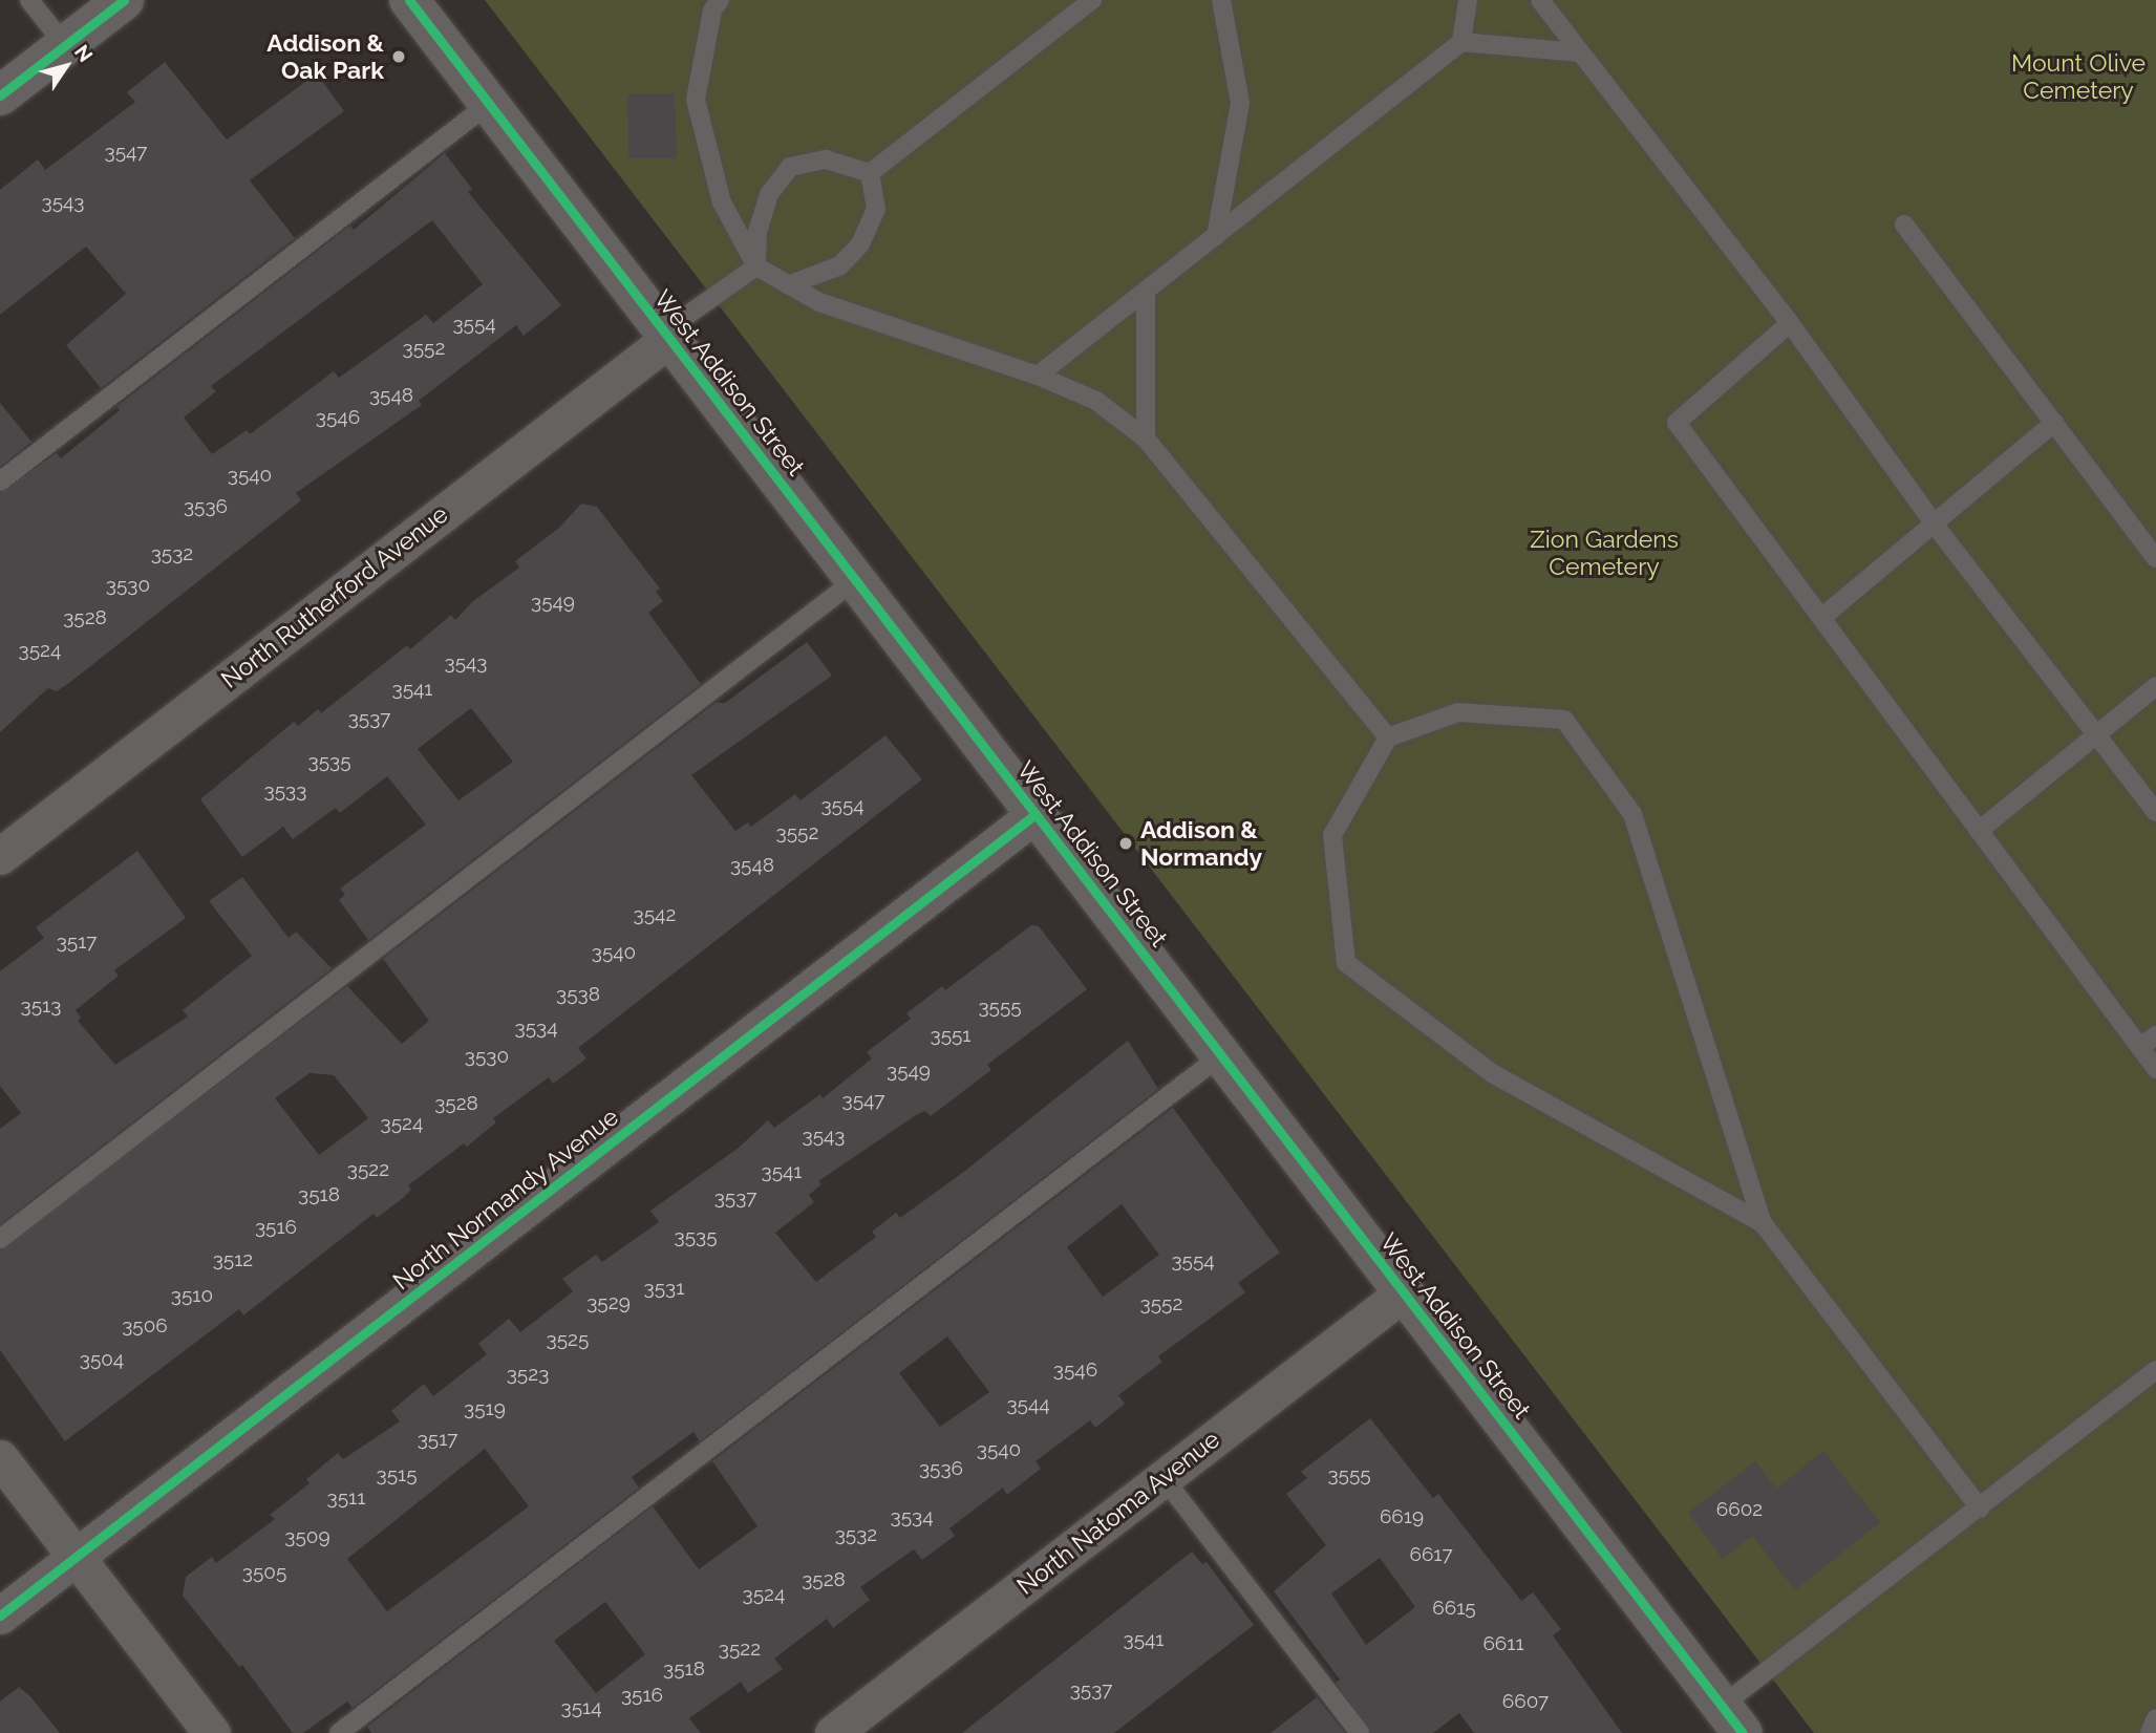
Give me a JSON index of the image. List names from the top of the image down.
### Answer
{
  "streets": {
    "street": [
      "West Addison Street",
      "North Rutherford Avenue",
      "North Normandy Avenue",
      "North Natoma Avenue"
    ]
  },
  "crossings": [
    ["West Addison Street", "North Rutherford Avenue"],
    ["West Addison Street", "North Normandy Avenue"],
    ["West Addison Street", "North Natoma Avenue"]
  ],
  "parks": ["Mount Olive Cemetery", "Zion Gardens Cemetery"],
  "places": ["Addison & Oak Park", "Addison & Normandy"],
  "house_numbers": [
    "3547",
    "3543",
    "3554",
    "3552",
    "3548",
    "3546",
    "3540",
    "3536",
    "3532",
    "3530",
    "3549",
    "3528",
    "3524",
    "3543",
    "3541",
    "3537",
    "3535",
    "3533",
    "3554",
    "3552",
    "3548",
    "3542",
    "3517",
    "3540",
    "3538",
    "3513",
    "3555",
    "3534",
    "3551",
    "3530",
    "3549",
    "3547",
    "3528",
    "3524",
    "3543",
    "3522",
    "3541",
    "3518",
    "3537",
    "3516",
    "3535",
    "3512",
    "3554",
    "3531",
    "3510",
    "3529",
    "3552",
    "3506",
    "3525",
    "3504",
    "3546",
    "3523",
    "3544",
    "3519",
    "3517",
    "3540",
    "3536",
    "3515",
    "3555",
    "3511",
    "6602",
    "3534",
    "6619",
    "3532",
    "3509",
    "6617",
    "3505",
    "3528",
    "3524",
    "6615",
    "3541",
    "6611",
    "3522",
    "3518",
    "3537",
    "3516",
    "6607",
    "3514"
  ],
  "north": "top right"
}
